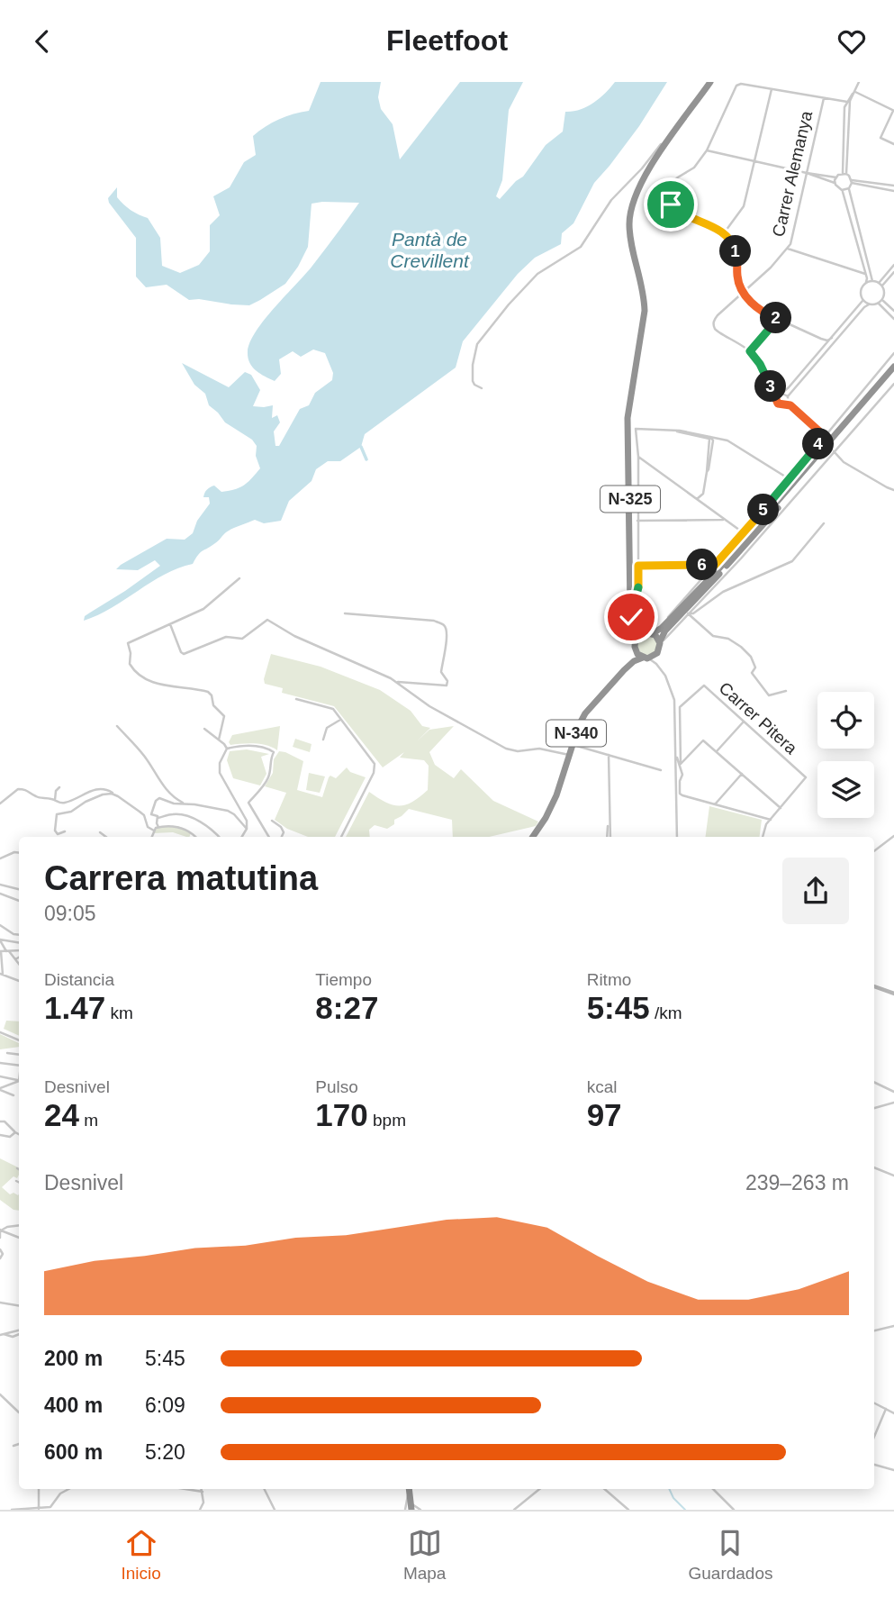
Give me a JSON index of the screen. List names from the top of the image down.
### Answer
{
  "streets": {
    "highway": ["N-325", "N-340"],
    "street": ["Carrer Alemanya", "Carrer Pitera"]
  },
  "crossings": [
    ["N-325", "N-340"]
  ],
  "water": ["Pantà de Crevillent"],
  "page": {
    "header": "Fleetfoot",
    "pins": [
      "1",
      "2",
      "3",
      "4",
      "5",
      "6"
    ],
    "heading": ["Carrera matutina", "09:05"],
    "stats": [
      ["Distancia", "1.47 km"],
      ["Tiempo", "8:27"],
      ["Ritmo", "5:45 /km"],
      ["Desnivel", "24 m"],
      ["Pulso", "170 bpm"],
      ["kcal", "97"]
    ],
    "chart": ["Desnivel", "239–263 m"],
    "list": [
      {
        "name": "200 m",
        "note": "5:45"
      },
      {
        "name": "400 m",
        "note": "6:09"
      },
      {
        "name": "600 m",
        "note": "5:20"
      }
    ],
    "tabs": ["Inicio", "Mapa", "Guardados"]
  }
}
